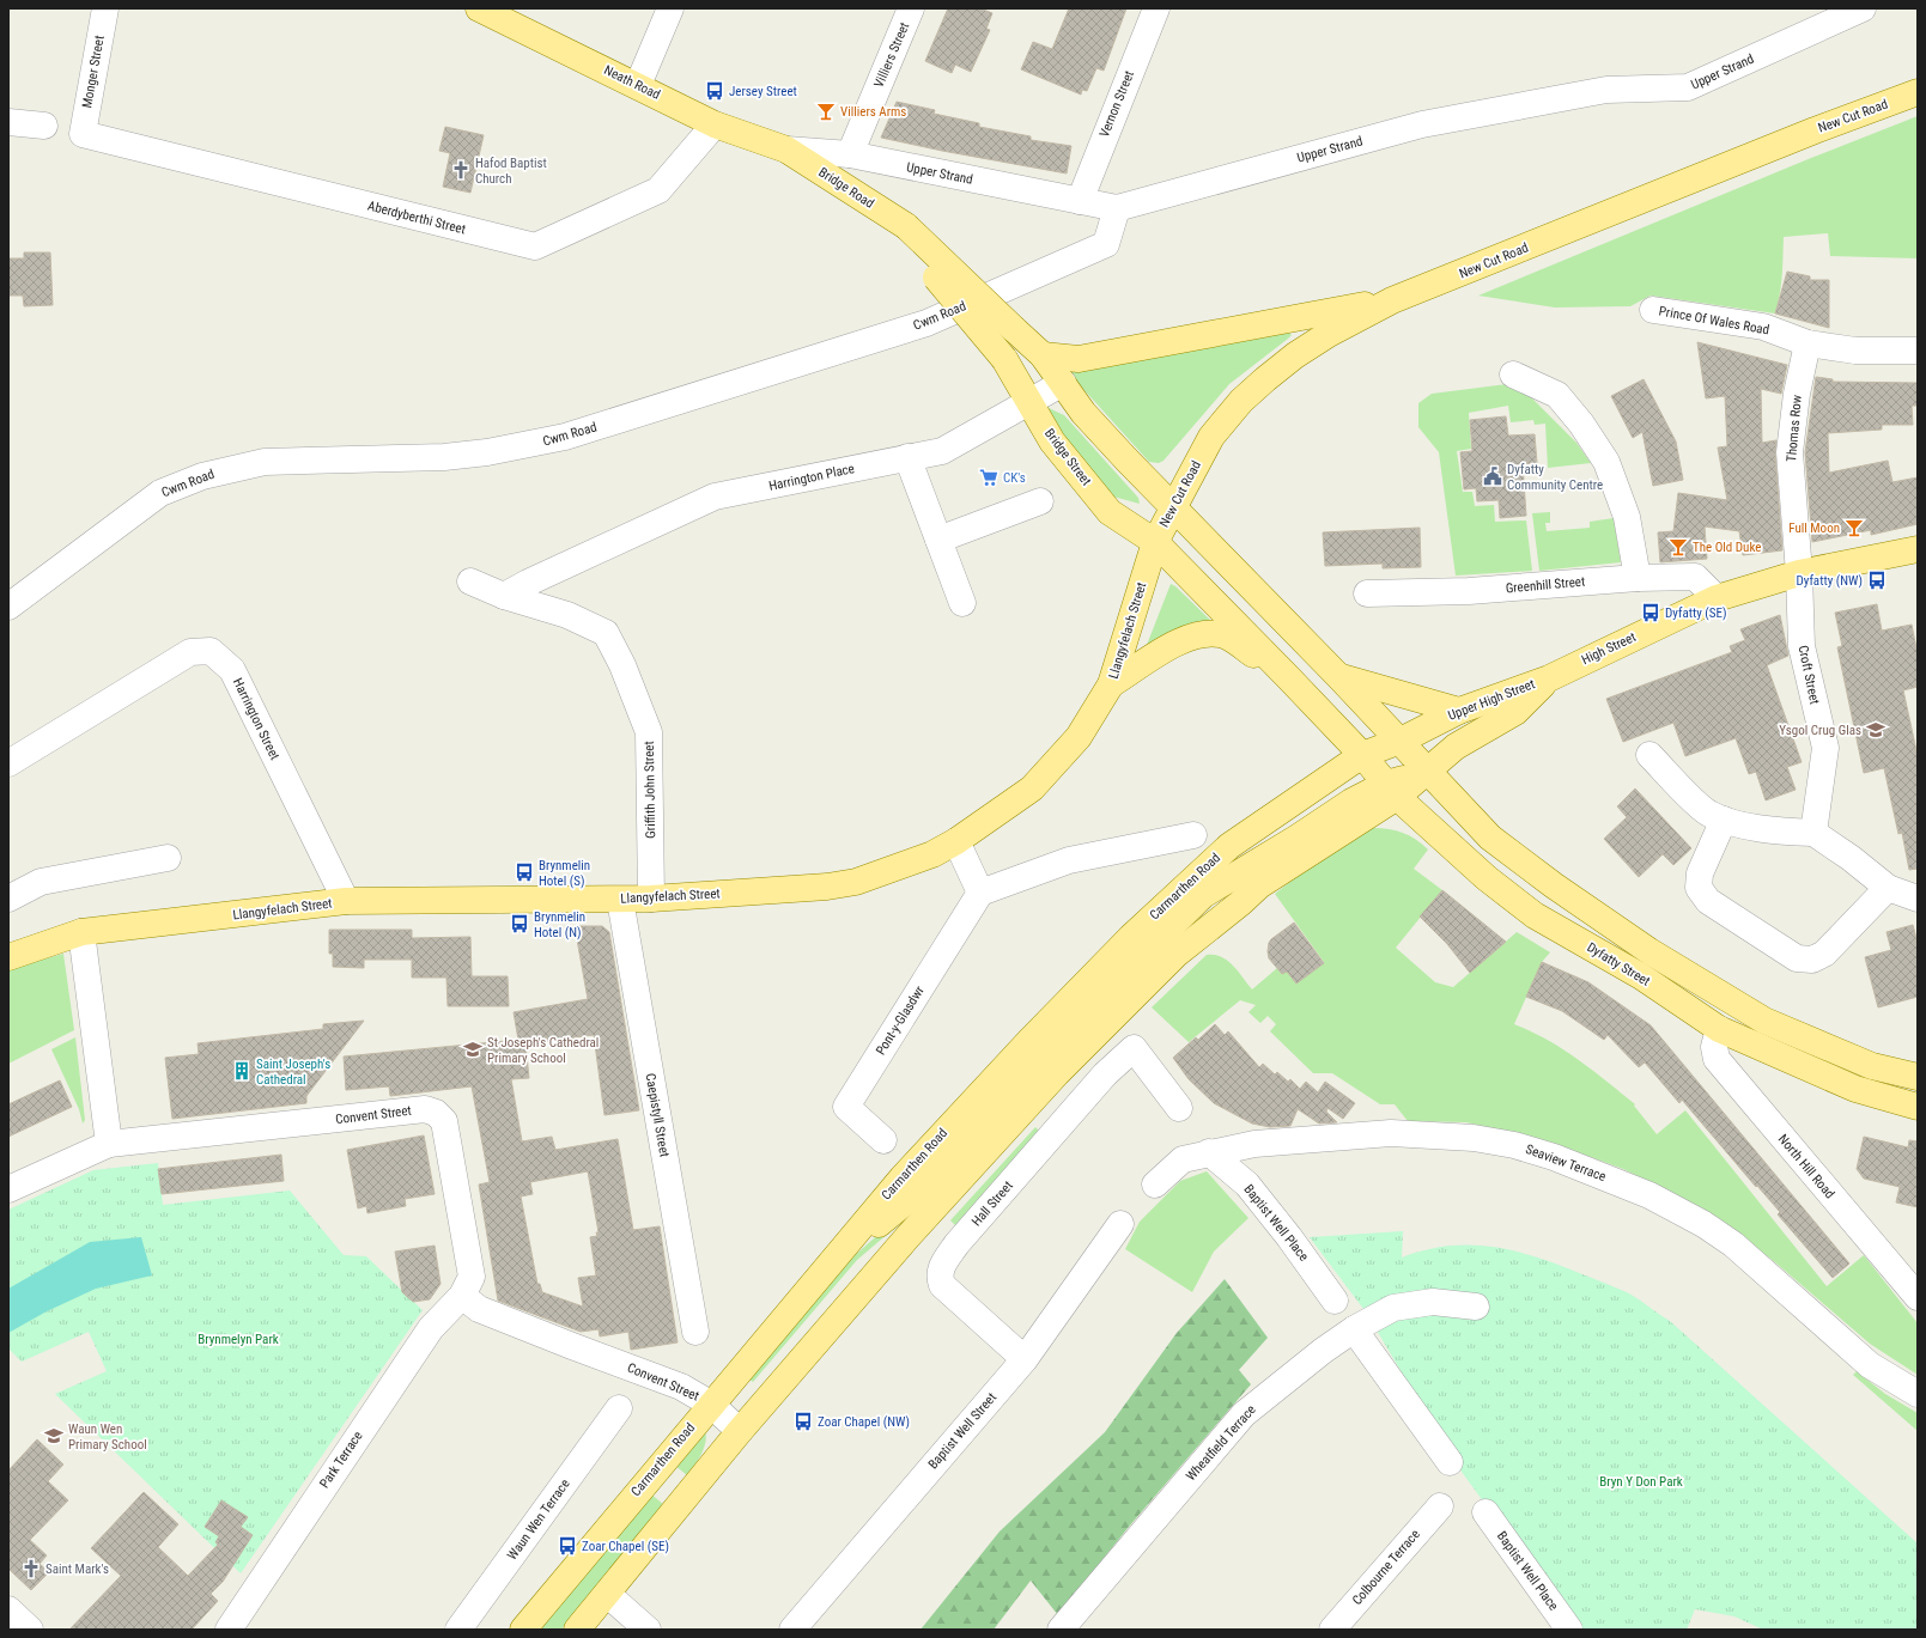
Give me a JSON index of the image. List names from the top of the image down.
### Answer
{
  "streets": {
    "main road": [
      "Neath Road",
      "New Cut Road",
      "Bridge Road",
      "Bridge Street",
      "Llangyfelach Street",
      "High Street",
      "Upper High Street",
      "Carmarthen Road",
      "Dyfatty Street"
    ],
    "street": [
      "Villiers Street",
      "Monger Street",
      "Upper Strand",
      "Vernon Street",
      "Aberdyberthi Street",
      "Cwm Road",
      "Prince Of Wales Road",
      "Thomas Row",
      "Harrington Place",
      "Greenhill Street",
      "Croft Street",
      "Harrington Street",
      "Griffith John Street",
      "Pont-y-Glasdwr",
      "Convent Street",
      "Caepistyll Street",
      "Seaview Terrace",
      "North Hill Road",
      "Hall Street",
      "Baptist Well Place",
      "Baptist Well Street",
      "Wheatfield Terrace",
      "Park Terrace",
      "Waun Wen Terrace",
      "Colbourne Terrace"
    ]
  },
  "crossings": [
    ["Villiers Street", "Upper Strand"],
    ["Monger Street", "Aberdyberthi Street"],
    ["Upper Strand", "Neath Road"],
    ["Upper Strand", "Vernon Street"],
    ["Upper Strand", "Bridge Road"],
    ["Upper Strand", "Cwm Road"],
    ["Neath Road", "Bridge Road"],
    ["Neath Road", "Aberdyberthi Street"],
    ["New Cut Road", "Bridge Street"],
    ["New Cut Road", "Llangyfelach Street"],
    ["Bridge Road", "Bridge Street"],
    ["Prince Of Wales Road", "Thomas Row"],
    ["Thomas Row", "High Street"],
    ["Thomas Row", "Croft Street"],
    ["Bridge Street", "Harrington Place"],
    ["Bridge Street", "Llangyfelach Street"],
    ["Bridge Street", "Upper High Street"],
    ["Bridge Street", "Carmarthen Road"],
    ["Bridge Street", "Dyfatty Street"],
    ["Harrington Place", "Griffith John Street"],
    ["Greenhill Street", "High Street"],
    ["Llangyfelach Street", "Harrington Street"],
    ["Llangyfelach Street", "Griffith John Street"],
    ["Llangyfelach Street", "Caepistyll Street"],
    ["High Street", "Croft Street"],
    ["High Street", "Upper High Street"],
    ["Upper High Street", "Carmarthen Road"],
    ["Upper High Street", "Dyfatty Street"],
    ["Carmarthen Road", "Dyfatty Street"],
    ["Carmarthen Road", "Convent Street"],
    ["Dyfatty Street", "North Hill Road"],
    ["Convent Street", "Park Terrace"],
    ["Seaview Terrace", "Baptist Well Place"],
    ["Hall Street", "Baptist Well Street"]
  ],
  "parks": ["Brynmelyn Park", "Bryn Y Don Park"],
  "places": {
    "bus stop": [
      "Jersey Street",
      "Dyfatty (NW)",
      "Dyfatty (SE)",
      "Brynmelin Hotel (S)",
      "Brynmelin Hotel (N)",
      "Zoar Chapel (NW)",
      "Zoar Chapel (SE)"
    ],
    "bar": ["Villiers Arms", "Full Moon", "The Old Duke"],
    "church": ["Hafod Baptist Church", "Saint Mark's"],
    "public building": ["Dyfatty Community Centre"],
    "supermarket": ["CK's"],
    "school or university": ["Ysgol Crug Glas", "St Joseph's Cathedral Primary School", "Waun Wen Primary School"],
    "building": ["Saint Joseph's Cathedral"]
  }
}
